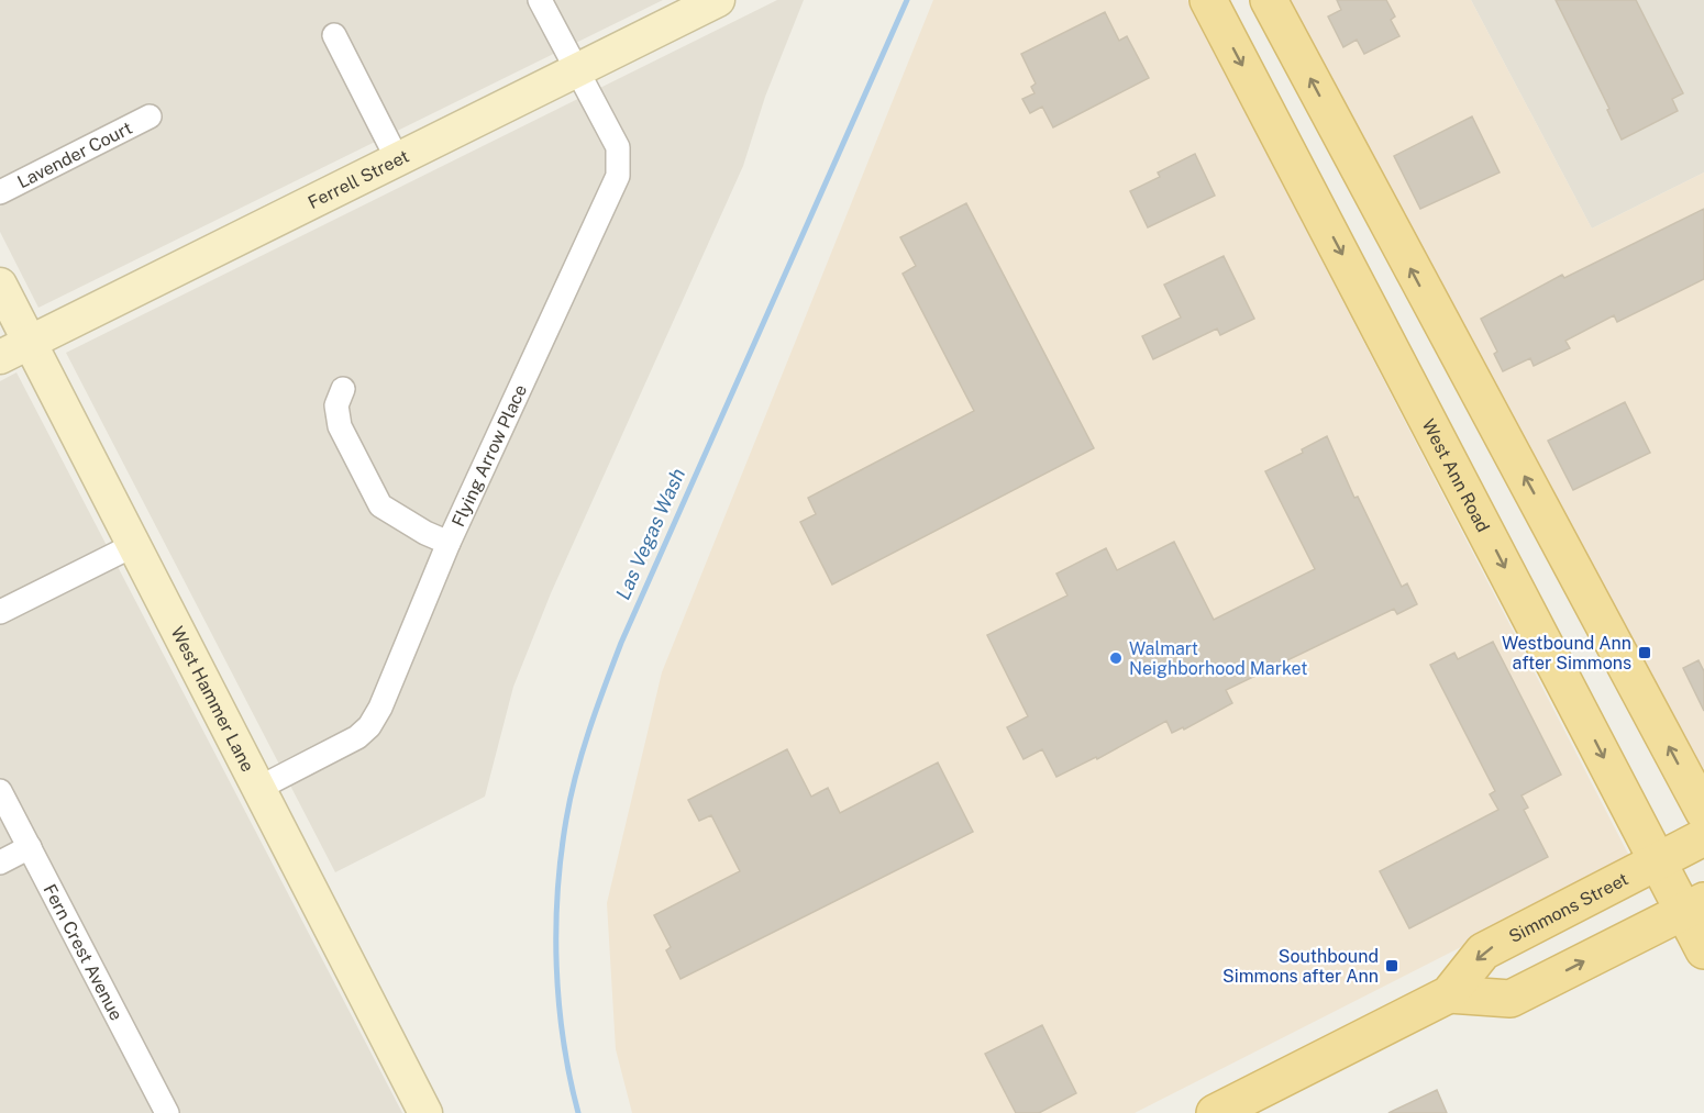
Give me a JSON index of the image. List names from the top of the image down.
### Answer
{
  "streets": {
    "main road": ["West Ann Road", "Simmons Street"],
    "street": [
      "Lavender Court",
      "Ferrell Street",
      "Flying Arrow Place",
      "West Hammer Lane",
      "Fern Crest Avenue"
    ]
  },
  "crossings": [
    ["Ferrell Street", "Flying Arrow Place"],
    ["Ferrell Street", "West Hammer Lane"],
    ["Flying Arrow Place", "West Hammer Lane"],
    ["West Ann Road", "Simmons Street"]
  ],
  "water": ["Las Vegas Wash"],
  "places": {
    "transit": ["Westbound Ann after Simmons", "Southbound Simmons after Ann"],
    "other": ["Walmart Neighborhood Market"]
  }
}
